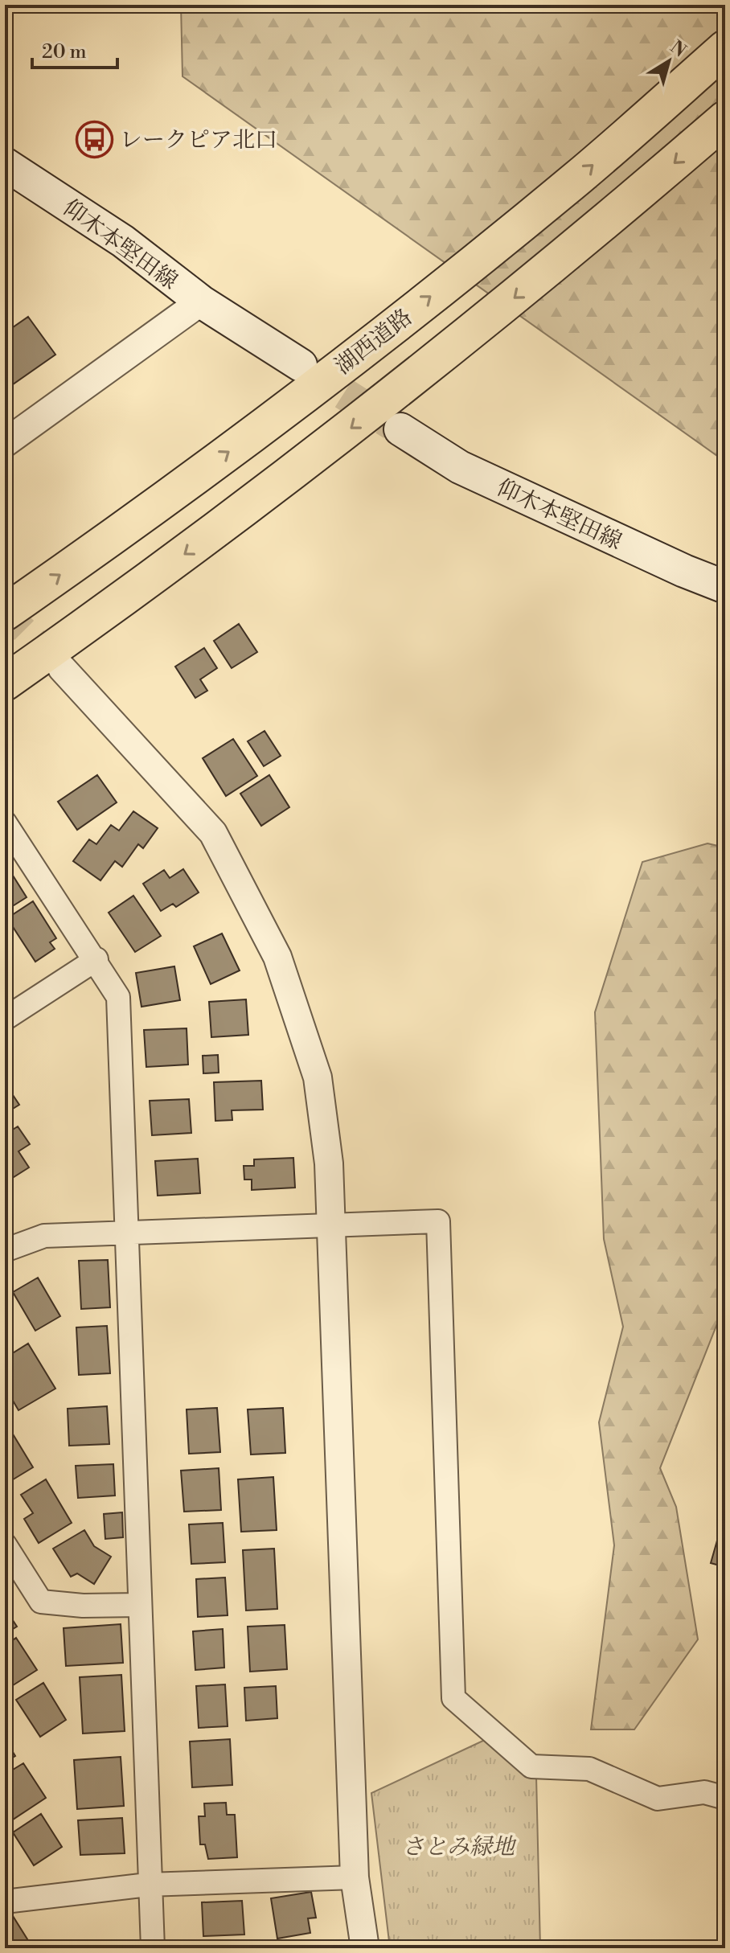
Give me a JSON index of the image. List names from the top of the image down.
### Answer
{
  "streets": {
    "highway": ["湖西道路"],
    "main road": ["仰木本堅田線"]
  },
  "parks": ["さとみ緑地"],
  "places": {
    "bus stop": ["レークピア北口"]
  },
  "scale_bar": "20 m",
  "north": "top right"
}
